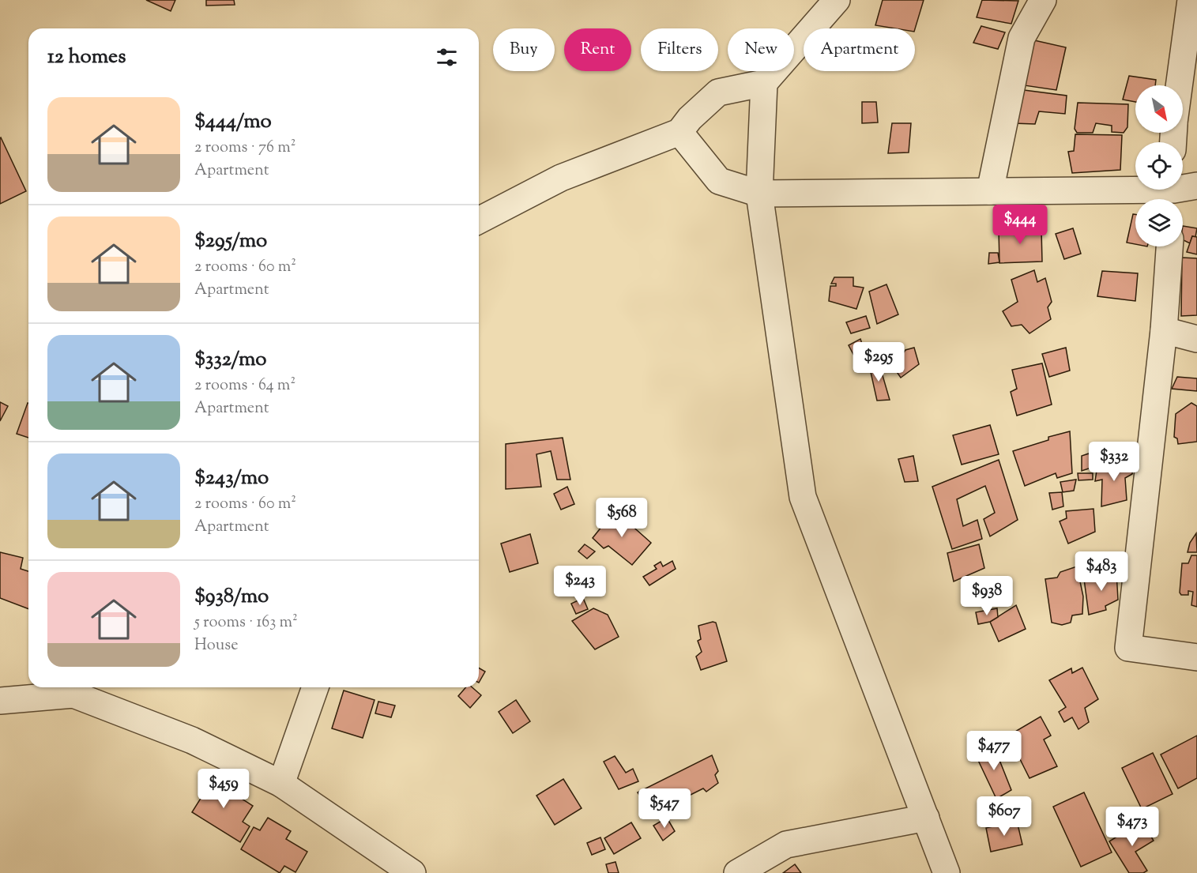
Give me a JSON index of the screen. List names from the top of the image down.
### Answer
{
  "north": "bottom right",
  "page": {
    "chip": [
      "Buy",
      "Rent",
      "Filters",
      "New",
      "Apartment"
    ],
    "heading": "12 homes",
    "list": [
      {
        "name": "$444/mo",
        "note": "2 rooms · 76 m² · Apartment"
      },
      {
        "name": "$295/mo",
        "note": "2 rooms · 60 m² · Apartment"
      },
      {
        "name": "$332/mo",
        "note": "2 rooms · 64 m² · Apartment"
      },
      {
        "name": "$243/mo",
        "note": "2 rooms · 60 m² · Apartment"
      },
      {
        "name": "$938/mo",
        "note": "5 rooms · 163 m² · House"
      }
    ],
    "price": [
      "$444",
      "$295",
      "$332",
      "$568",
      "$483",
      "$243",
      "$938",
      "$477",
      "$459",
      "$547",
      "$607",
      "$473"
    ]
  }
}
